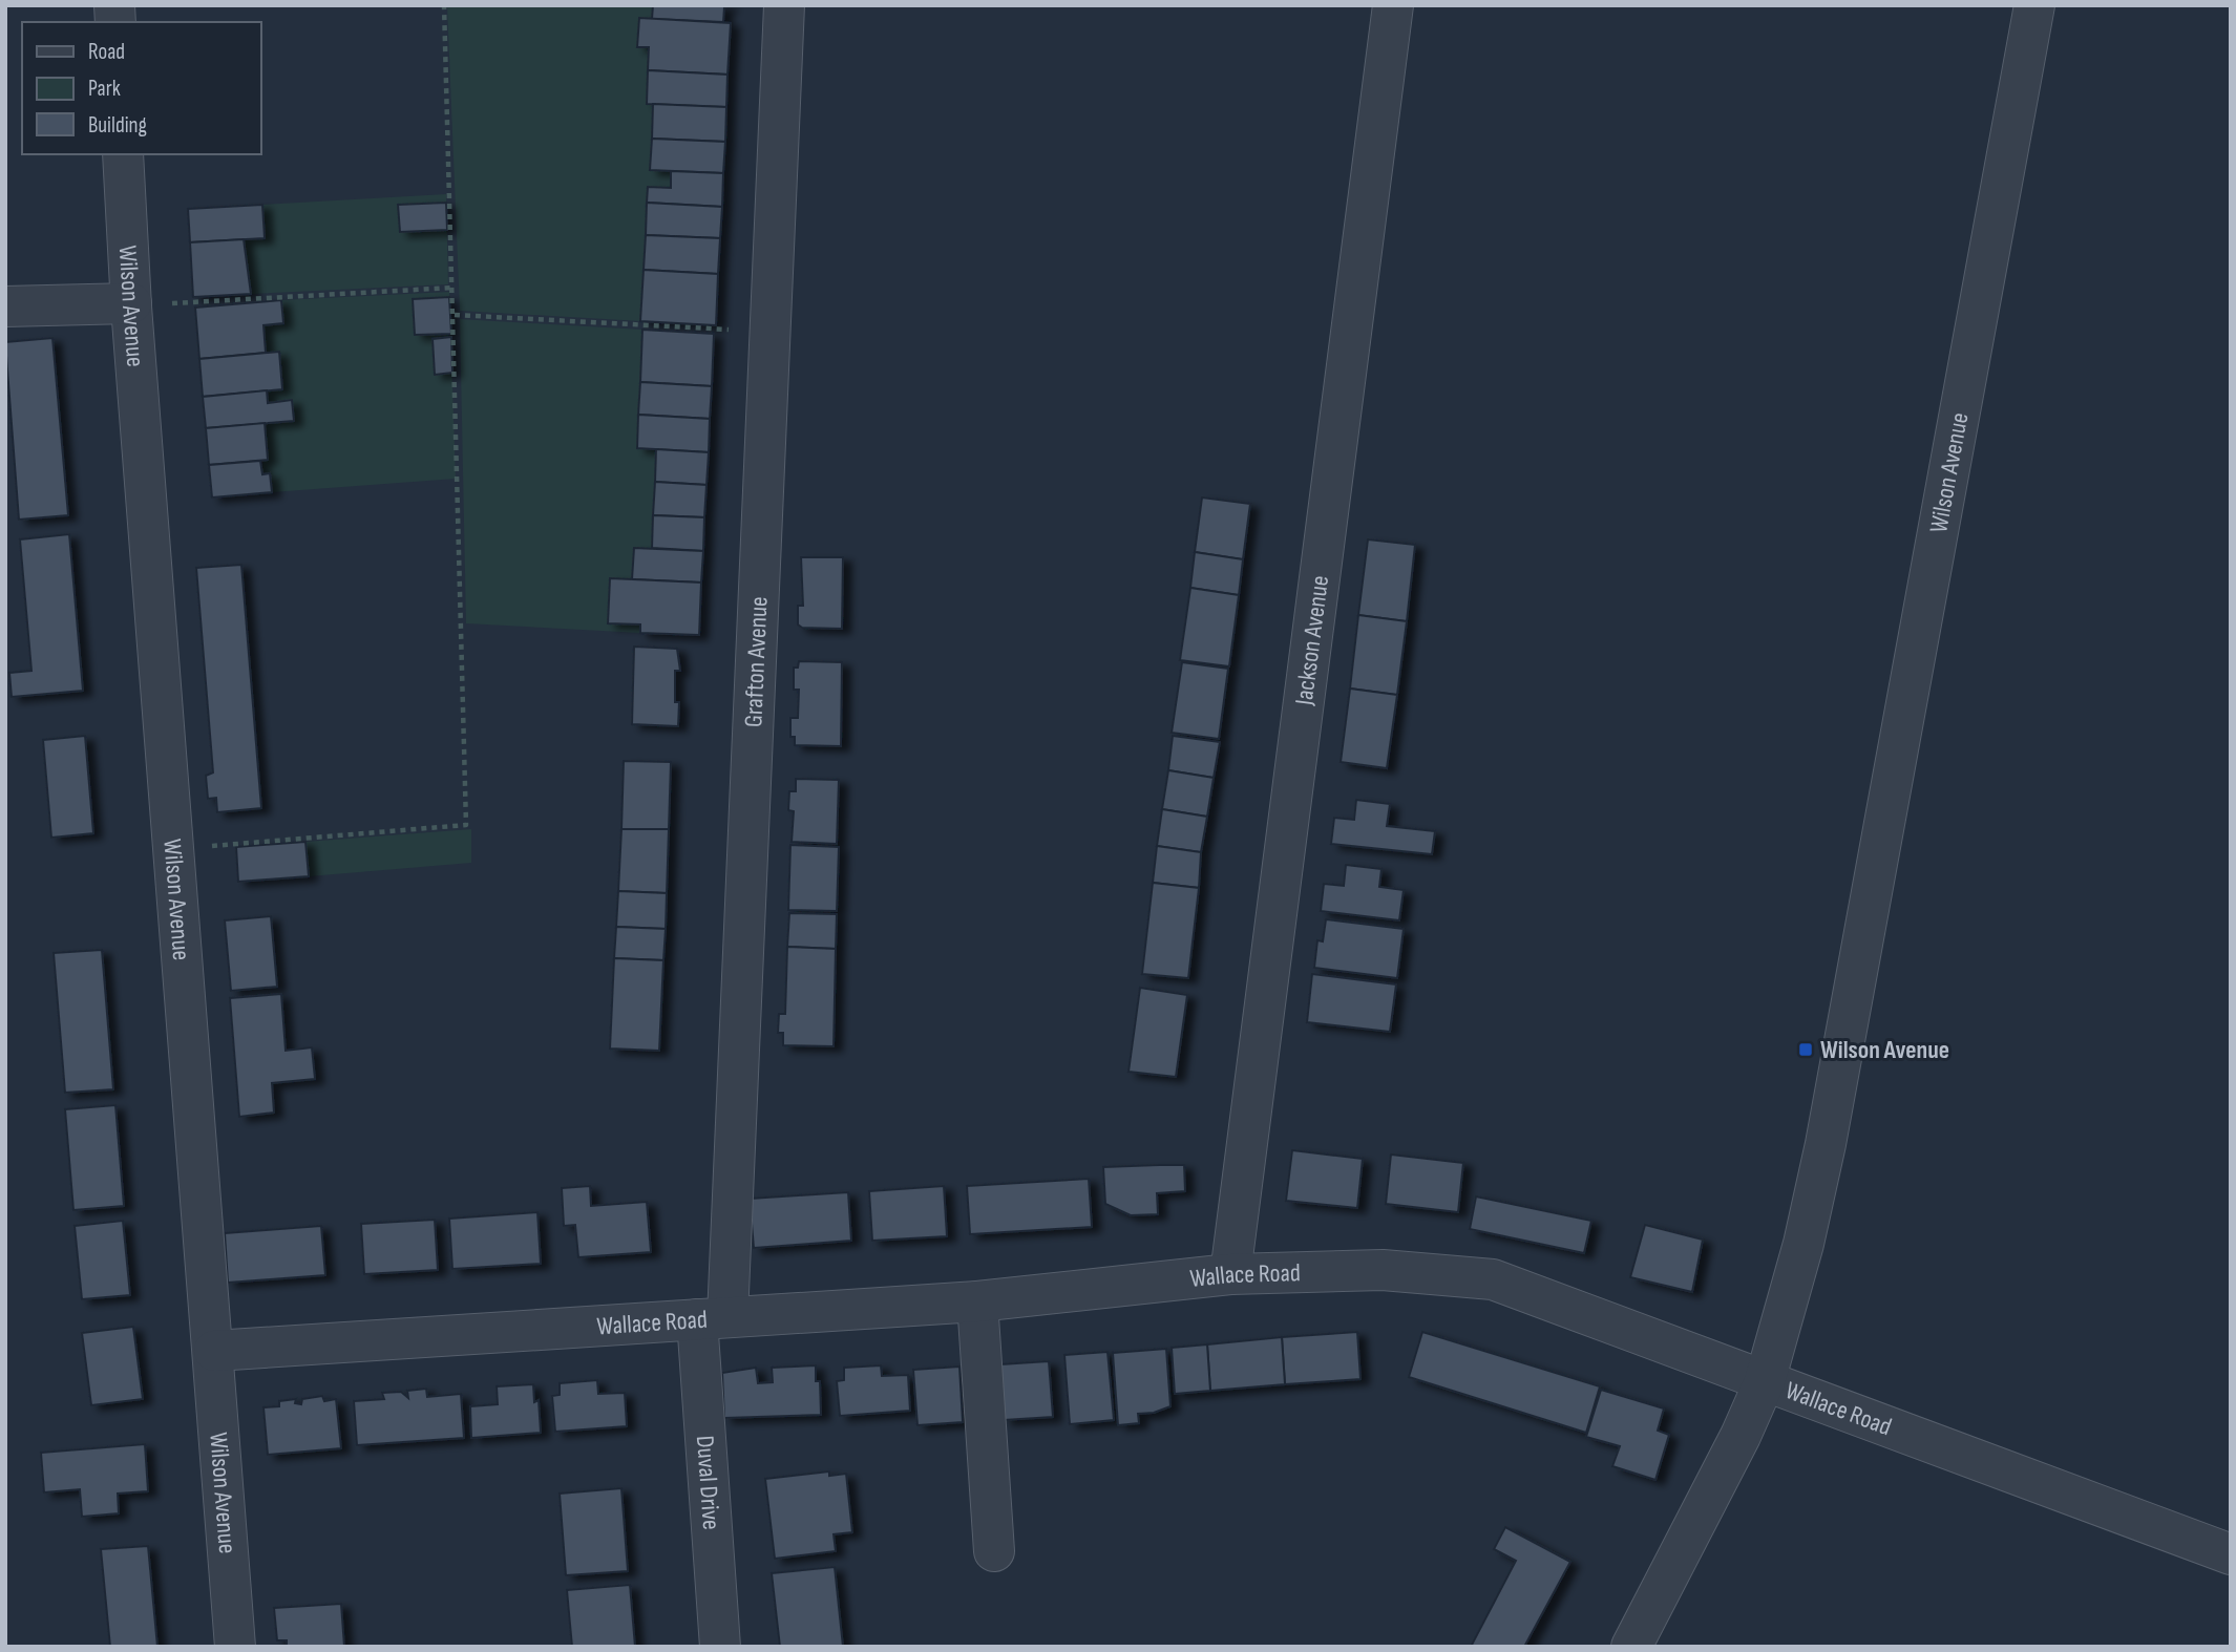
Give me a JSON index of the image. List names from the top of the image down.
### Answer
{
  "streets": {
    "street": [
      "Wilson Avenue",
      "Jackson Avenue",
      "Grafton Avenue",
      "Wallace Road",
      "Duval Drive"
    ]
  },
  "crossings": [
    ["Wilson Avenue", "Wallace Road"],
    ["Jackson Avenue", "Wallace Road"],
    ["Grafton Avenue", "Wallace Road"],
    ["Grafton Avenue", "Duval Drive"],
    ["Wallace Road", "Duval Drive"]
  ],
  "places": {
    "transit": ["Wilson Avenue"]
  },
  "legend": ["Road", "Park", "Building"]
}
